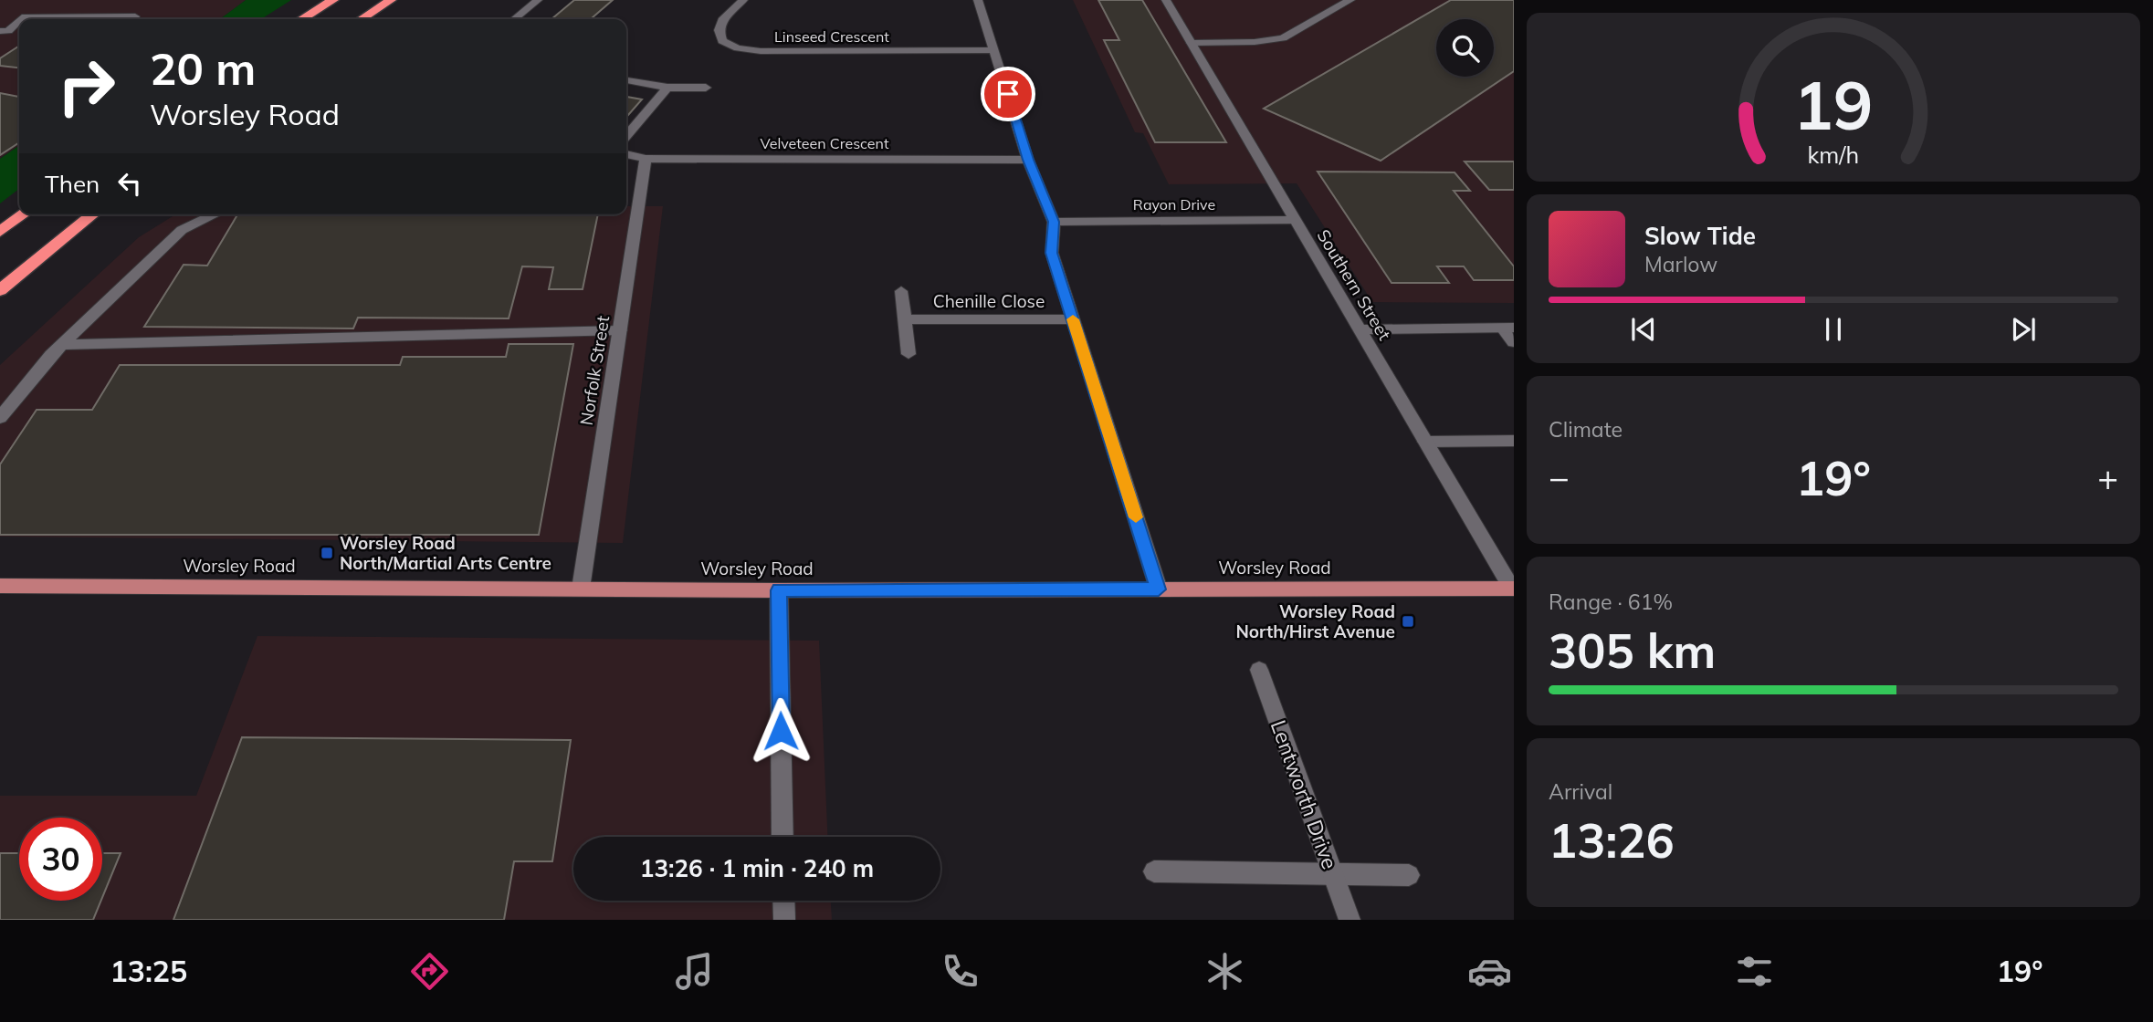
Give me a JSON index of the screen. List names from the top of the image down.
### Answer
{
  "streets": {
    "main road": ["Worsley Road"],
    "street": [
      "Linseed Crescent",
      "Velveteen Crescent",
      "Rayon Drive",
      "Southern Street",
      "Chenille Close",
      "Norfolk Street",
      "Lentworth Drive"
    ]
  },
  "crossings": [
    ["Velveteen Crescent", "Norfolk Street"],
    ["Rayon Drive", "Southern Street"],
    ["Southern Street", "Worsley Road"],
    ["Norfolk Street", "Worsley Road"]
  ],
  "places": {
    "transit": ["Worsley Road North/Martial Arts Centre", "Worsley Road North/Hirst Avenue"]
  },
  "page": {
    "turn": ["20 m", "Worsley Road"],
    "then": "Then",
    "song": ["Slow Tide", "Marlow"],
    "tile": [
      "Climate",
      ["Range · 61%", "305 km"],
      ["Arrival", "13:26"]
    ],
    "heat": ["−", "19°", "+"],
    "limit": "30",
    "trip": "13:26 · 1 min · 240 m",
    "tabs": ["13:25", "19°"],
    "gauge": ["19", "km/h"]
  }
}
